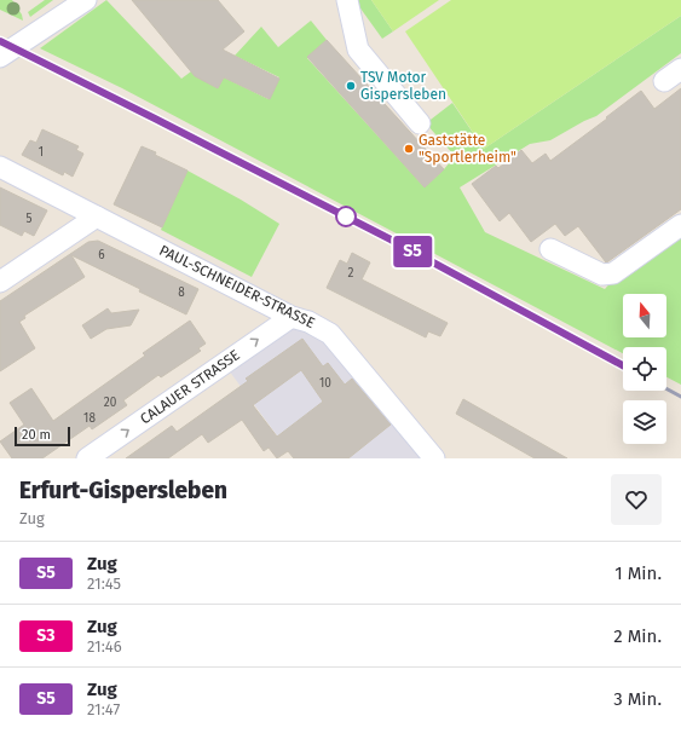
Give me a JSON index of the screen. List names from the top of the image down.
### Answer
{
  "streets": {
    "street": ["PAUL-SCHNEIDER-STRASSE", "CALAUER STRASSE"]
  },
  "crossings": [
    ["PAUL-SCHNEIDER-STRASSE", "CALAUER STRASSE"]
  ],
  "one_way": ["CALAUER STRASSE"],
  "places": ["TSV Motor Gispersleben", "Gaststätte \"Sportlerheim\""],
  "house_numbers": [
    "1",
    "5",
    "6",
    "2",
    "8",
    "10",
    "20",
    "18"
  ],
  "scale_bar": "20 m",
  "north": "top",
  "page": {
    "on_map": "S5",
    "scale": "20 m",
    "heading": ["Erfurt-Gispersleben", "Zug"],
    "list": [
      {
        "mark": "S5",
        "name": "Zug",
        "note": "21:45",
        "value": "1 Min."
      },
      {
        "mark": "S3",
        "name": "Zug",
        "note": "21:46",
        "value": "2 Min."
      },
      {
        "mark": "S5",
        "name": "Zug",
        "note": "21:47",
        "value": "3 Min."
      }
    ]
  }
}
